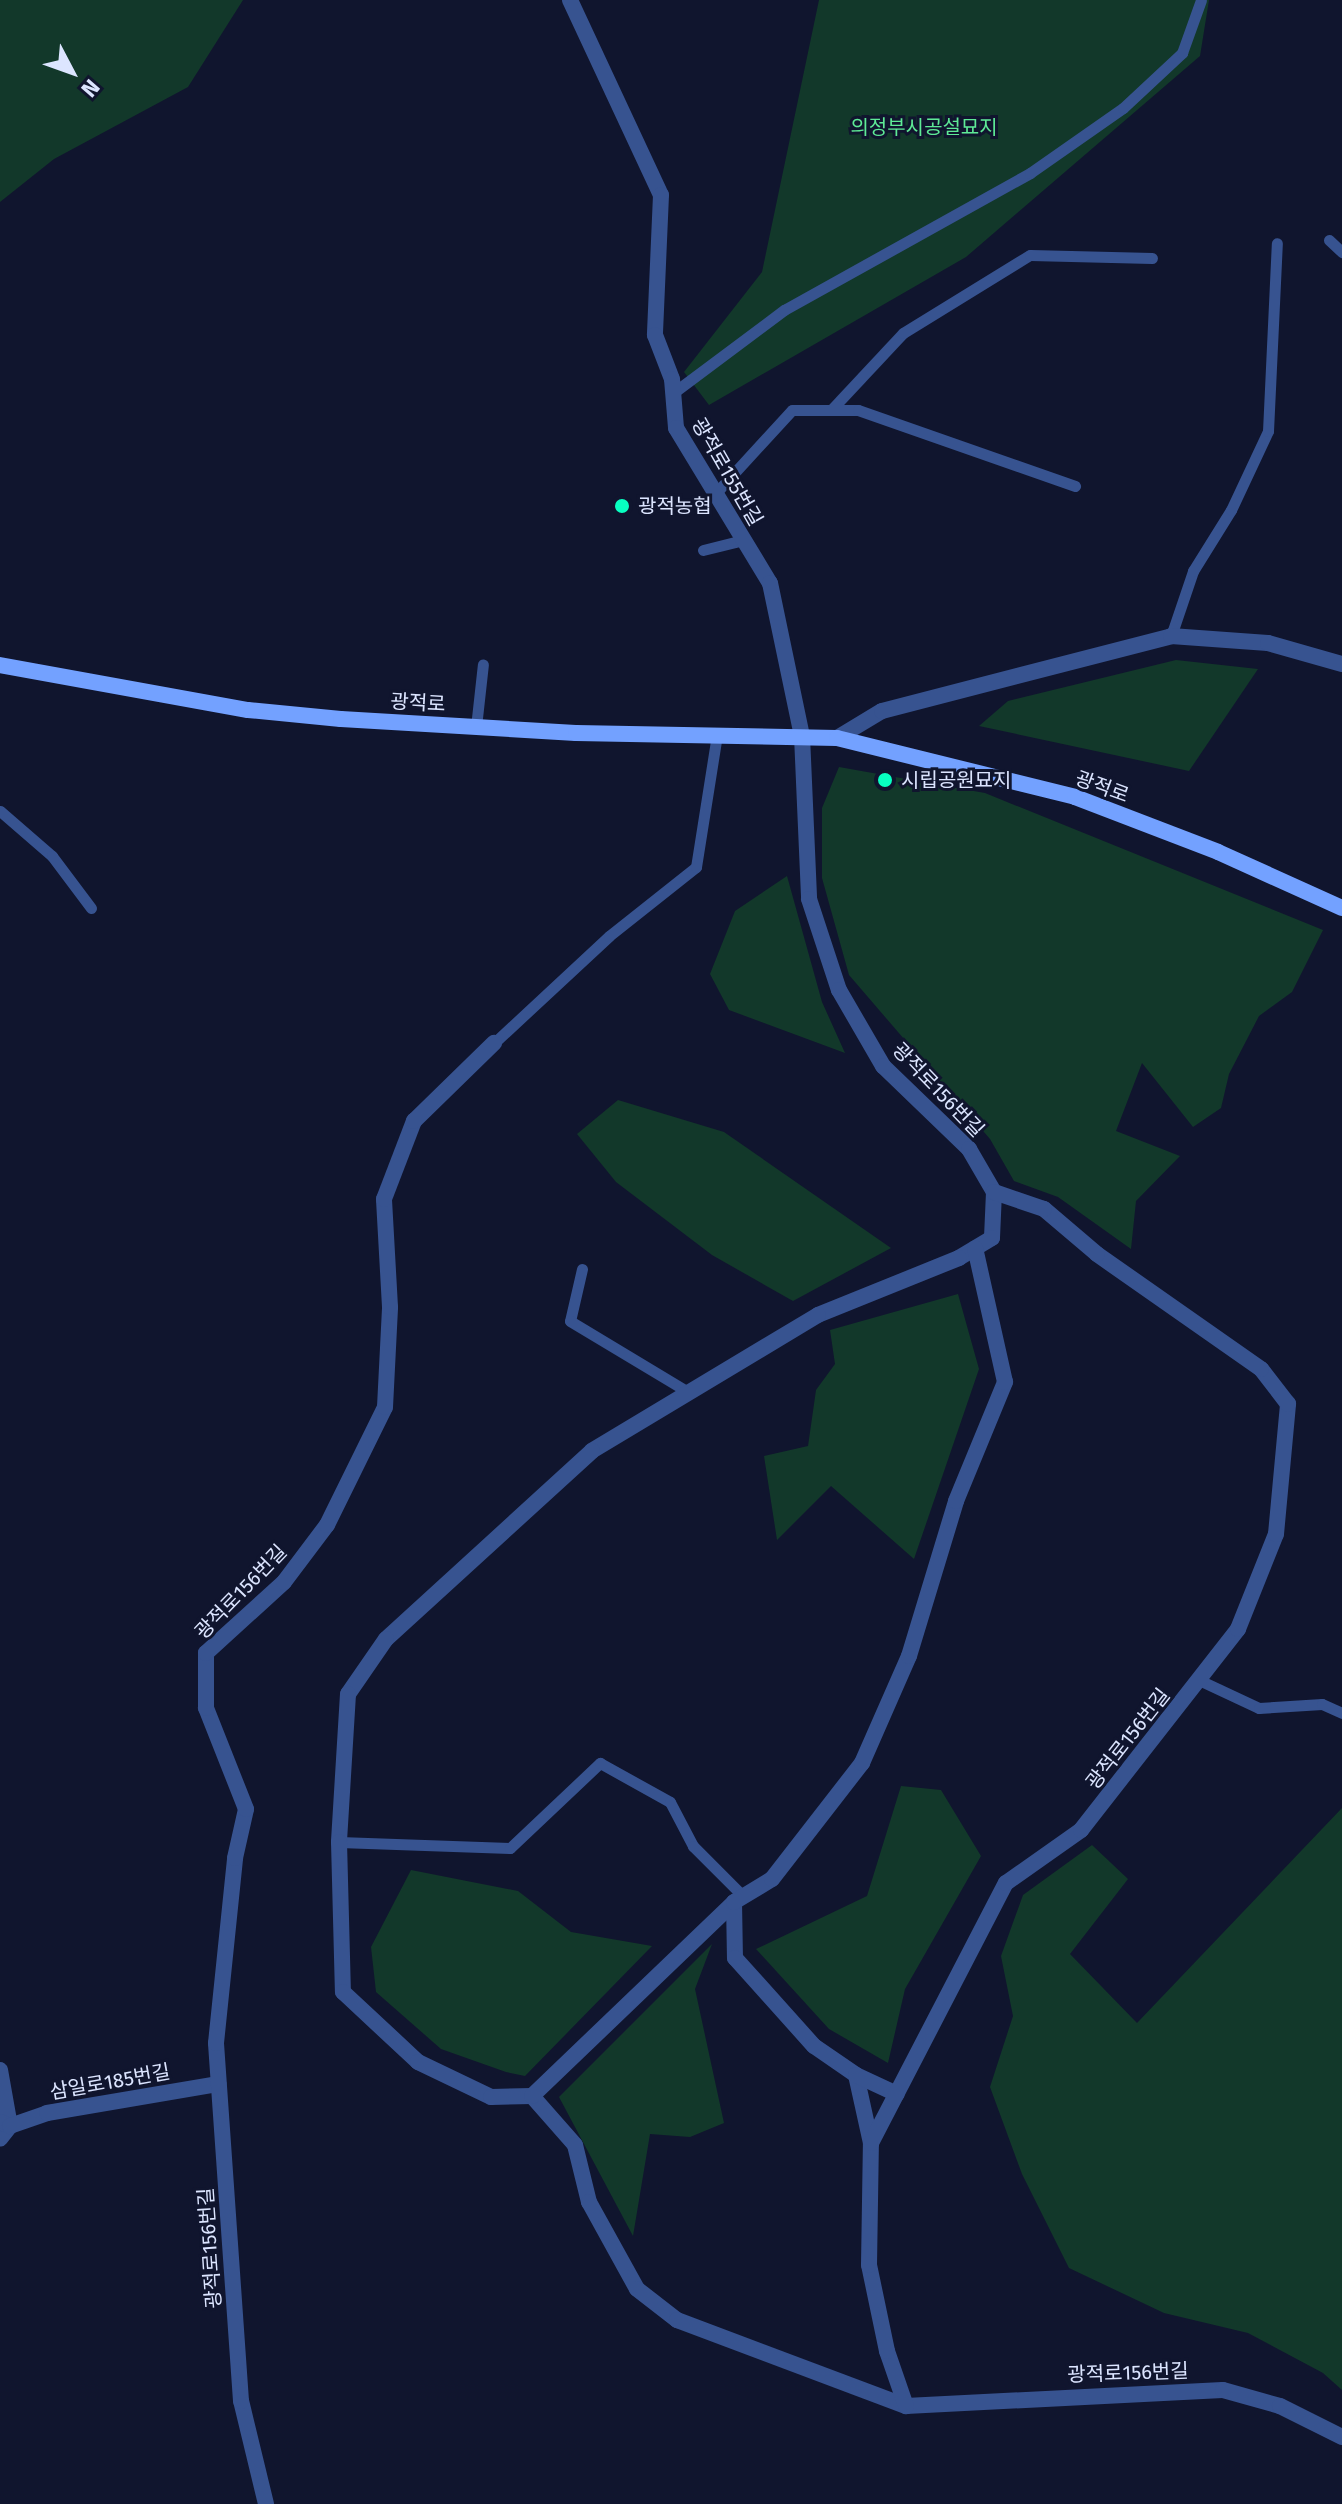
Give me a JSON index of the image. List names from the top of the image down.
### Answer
{
  "streets": {
    "main road": ["광적로"],
    "street": ["광적로155번길", "광적로156번길", "삼일로185번길"]
  },
  "crossings": [
    ["광적로155번길", "광적로"],
    ["광적로155번길", "광적로156번길"],
    ["광적로", "광적로156번길"],
    ["광적로156번길", "삼일로185번길"]
  ],
  "parks": ["의정부시공설묘지"],
  "places": ["광적농협", "시립공원묘지"],
  "north": "bottom right"
}
